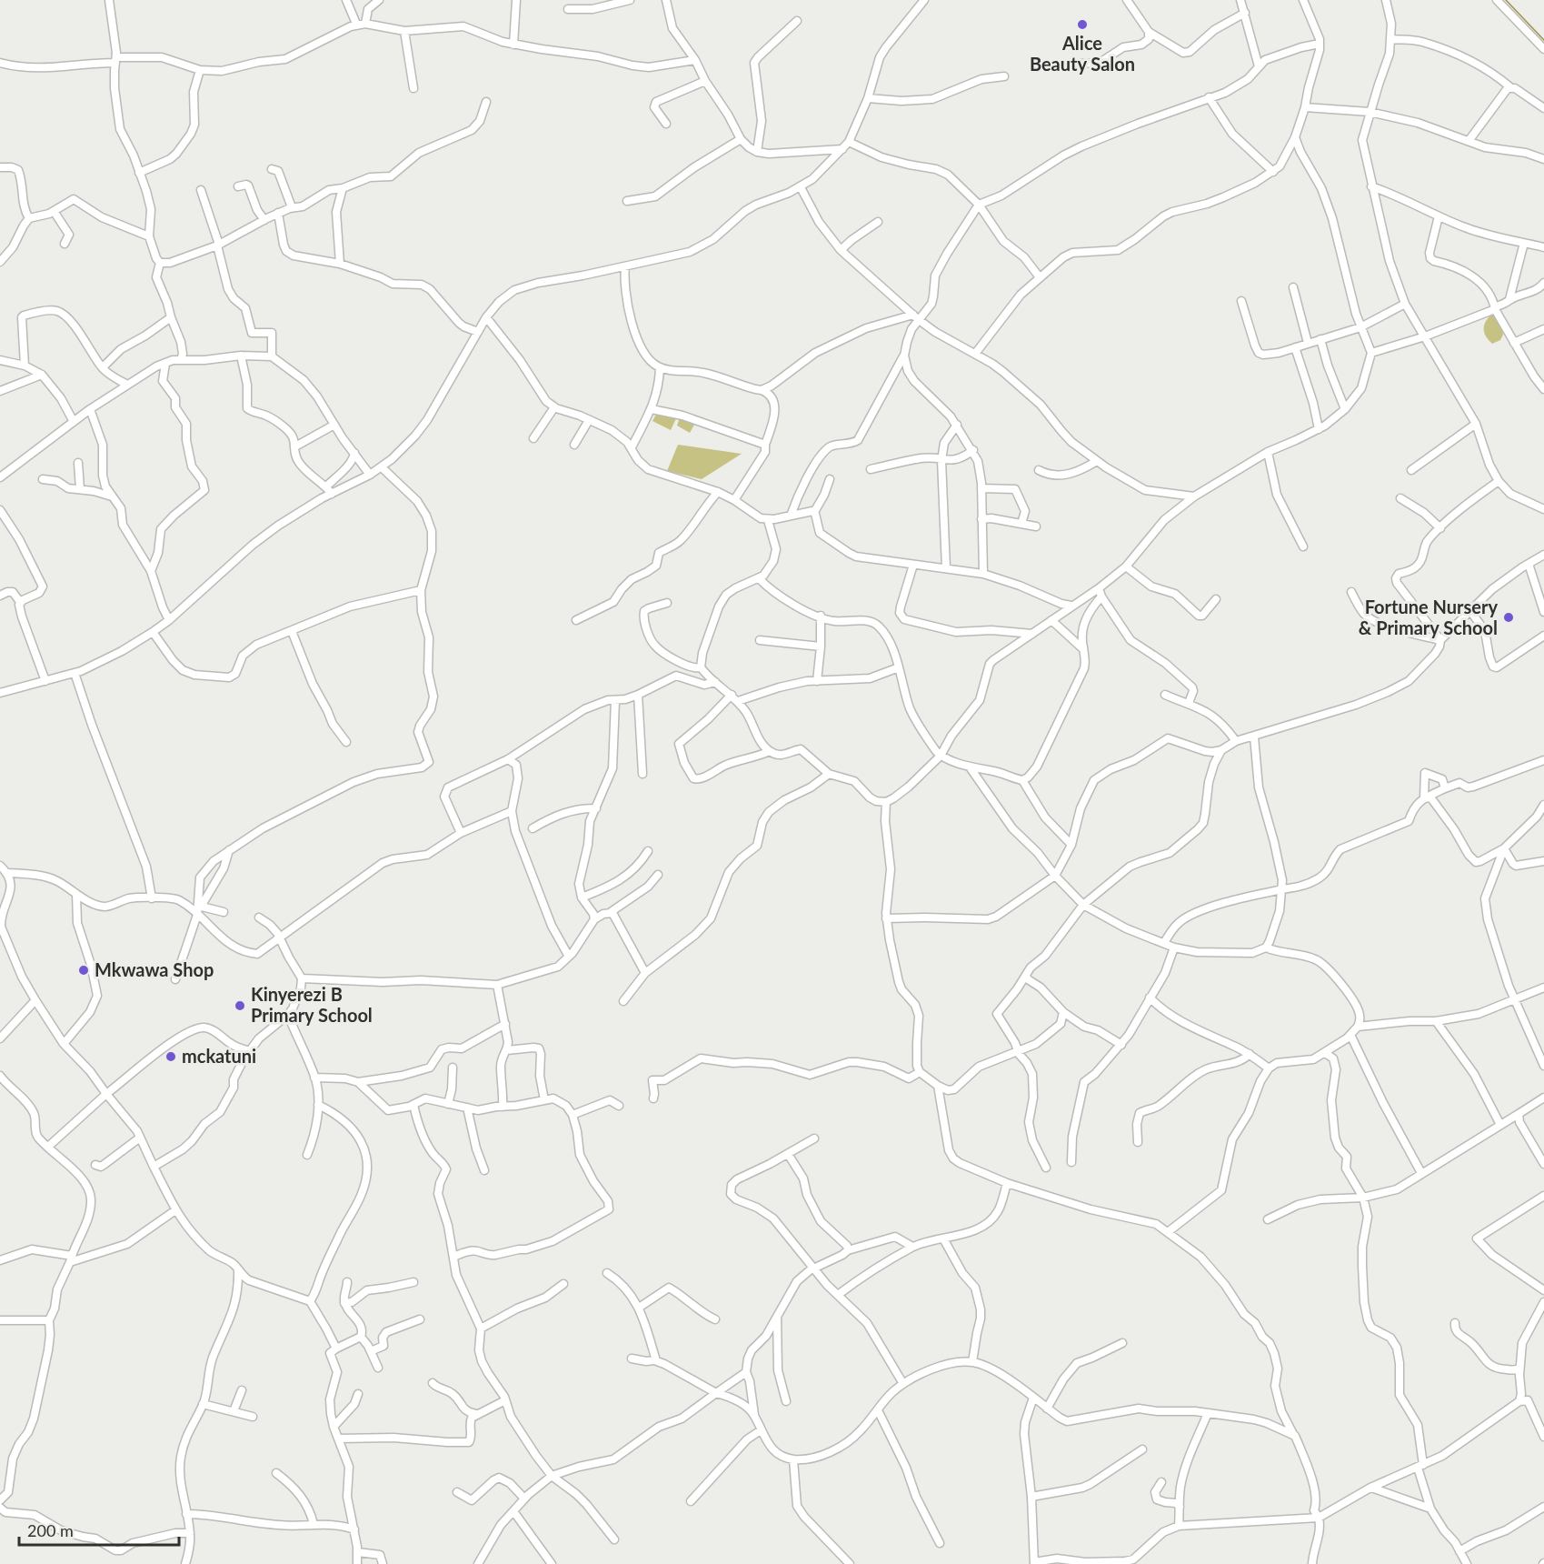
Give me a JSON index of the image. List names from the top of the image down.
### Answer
{
  "places": [
    "Alice Beauty Salon",
    "Fortune Nursery & Primary School",
    "Mkwawa Shop",
    "Kinyerezi B Primary School",
    "mckatuni"
  ],
  "scale_bar": "200 m"
}
